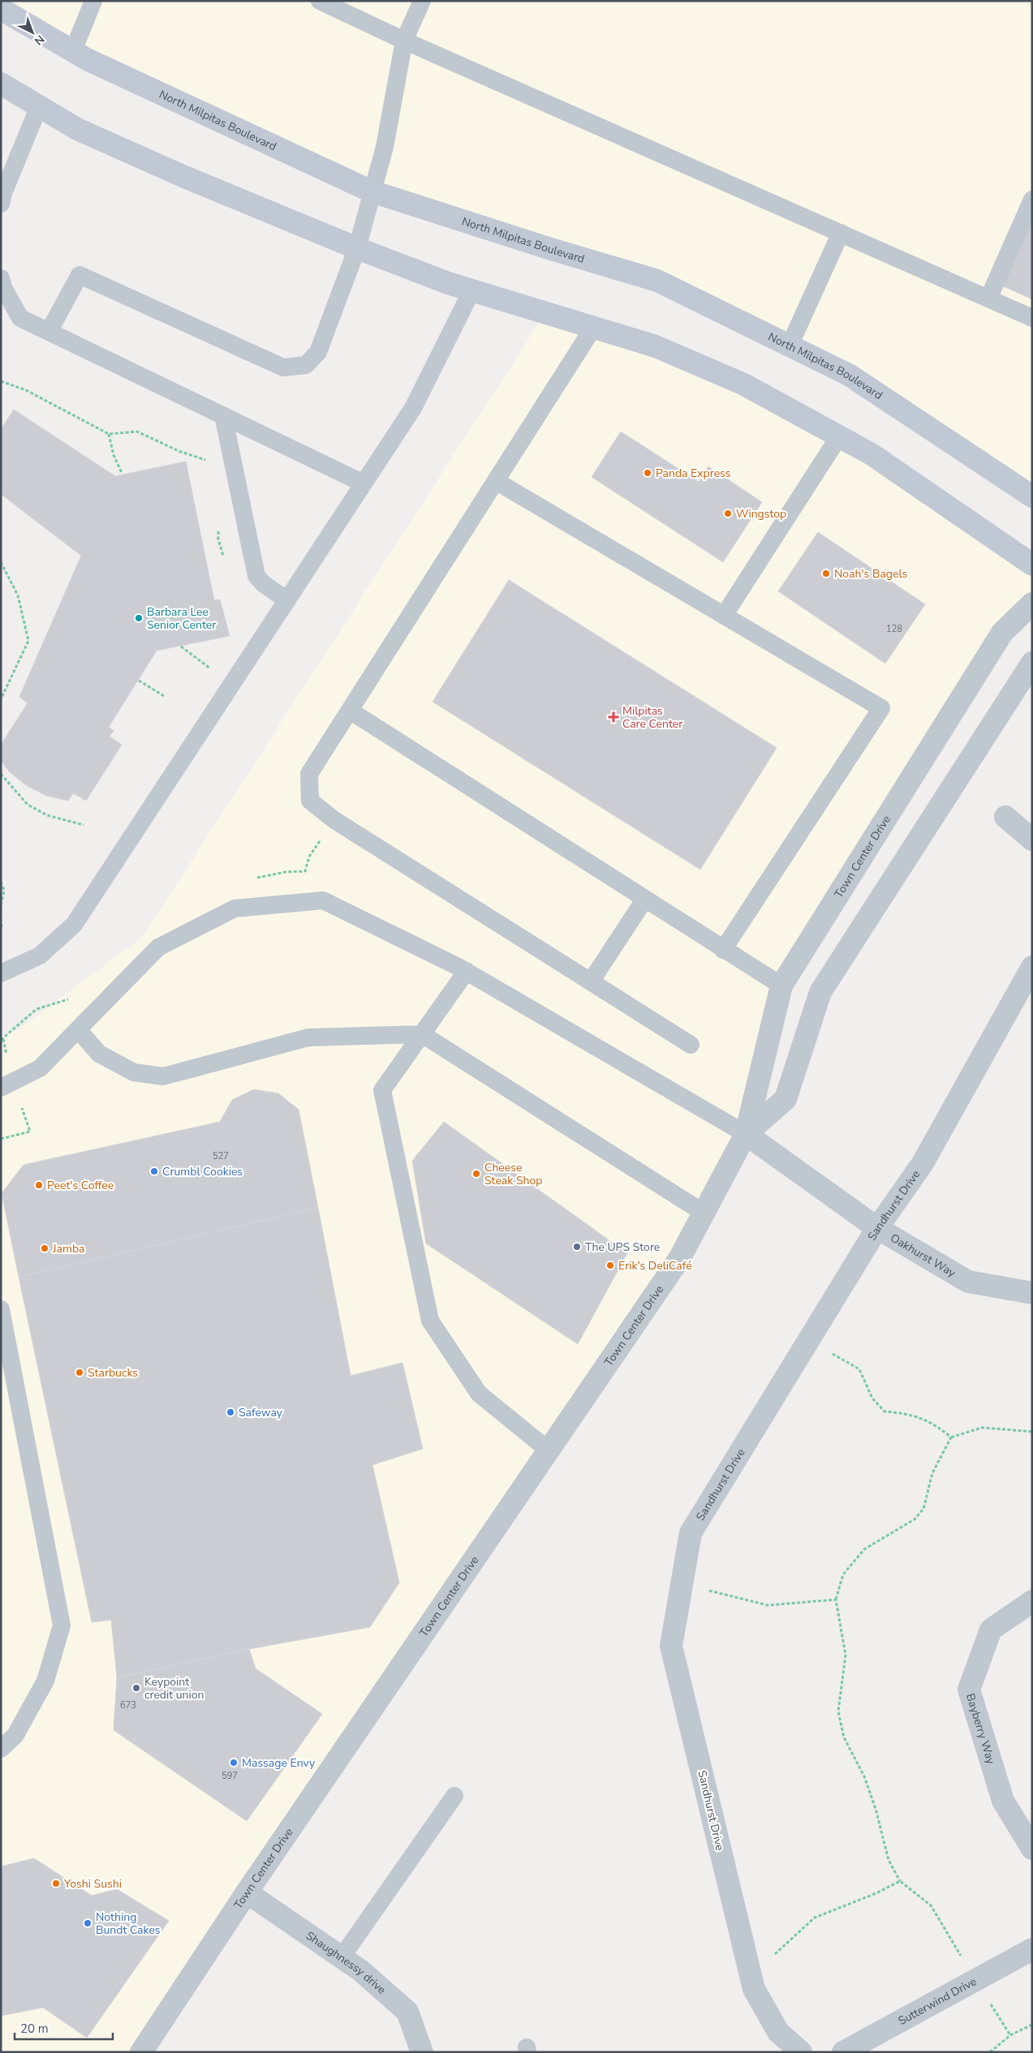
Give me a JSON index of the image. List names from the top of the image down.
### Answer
{
  "streets": {
    "main road": ["North Milpitas Boulevard"],
    "street": [
      "Town Center Drive",
      "Sandhurst Drive",
      "Oakhurst Way",
      "Bayberry Way",
      "Shaughnessy drive",
      "Sutterwind Drive"
    ]
  },
  "crossings": [
    ["Town Center Drive", "Oakhurst Way"],
    ["Town Center Drive", "Shaughnessy drive"],
    ["Sandhurst Drive", "Oakhurst Way"]
  ],
  "places": {
    "other": [
      "Panda Express",
      "Wingstop",
      "Noah's Bagels",
      "Barbara Lee Senior Center",
      "Crumbl Cookies",
      "Cheese Steak Shop",
      "Peet's Coffee",
      "The UPS Store",
      "Jamba",
      "Erik's DeliCafé",
      "Starbucks",
      "Safeway",
      "Keypoint credit union",
      "Massage Envy",
      "Yoshi Sushi",
      "Nothing Bundt Cakes"
    ],
    "health": ["Milpitas Care Center"]
  },
  "house_numbers": [
    "128",
    "527",
    "673",
    "597"
  ],
  "scale_bar": "20 m",
  "north": "bottom right"
}
